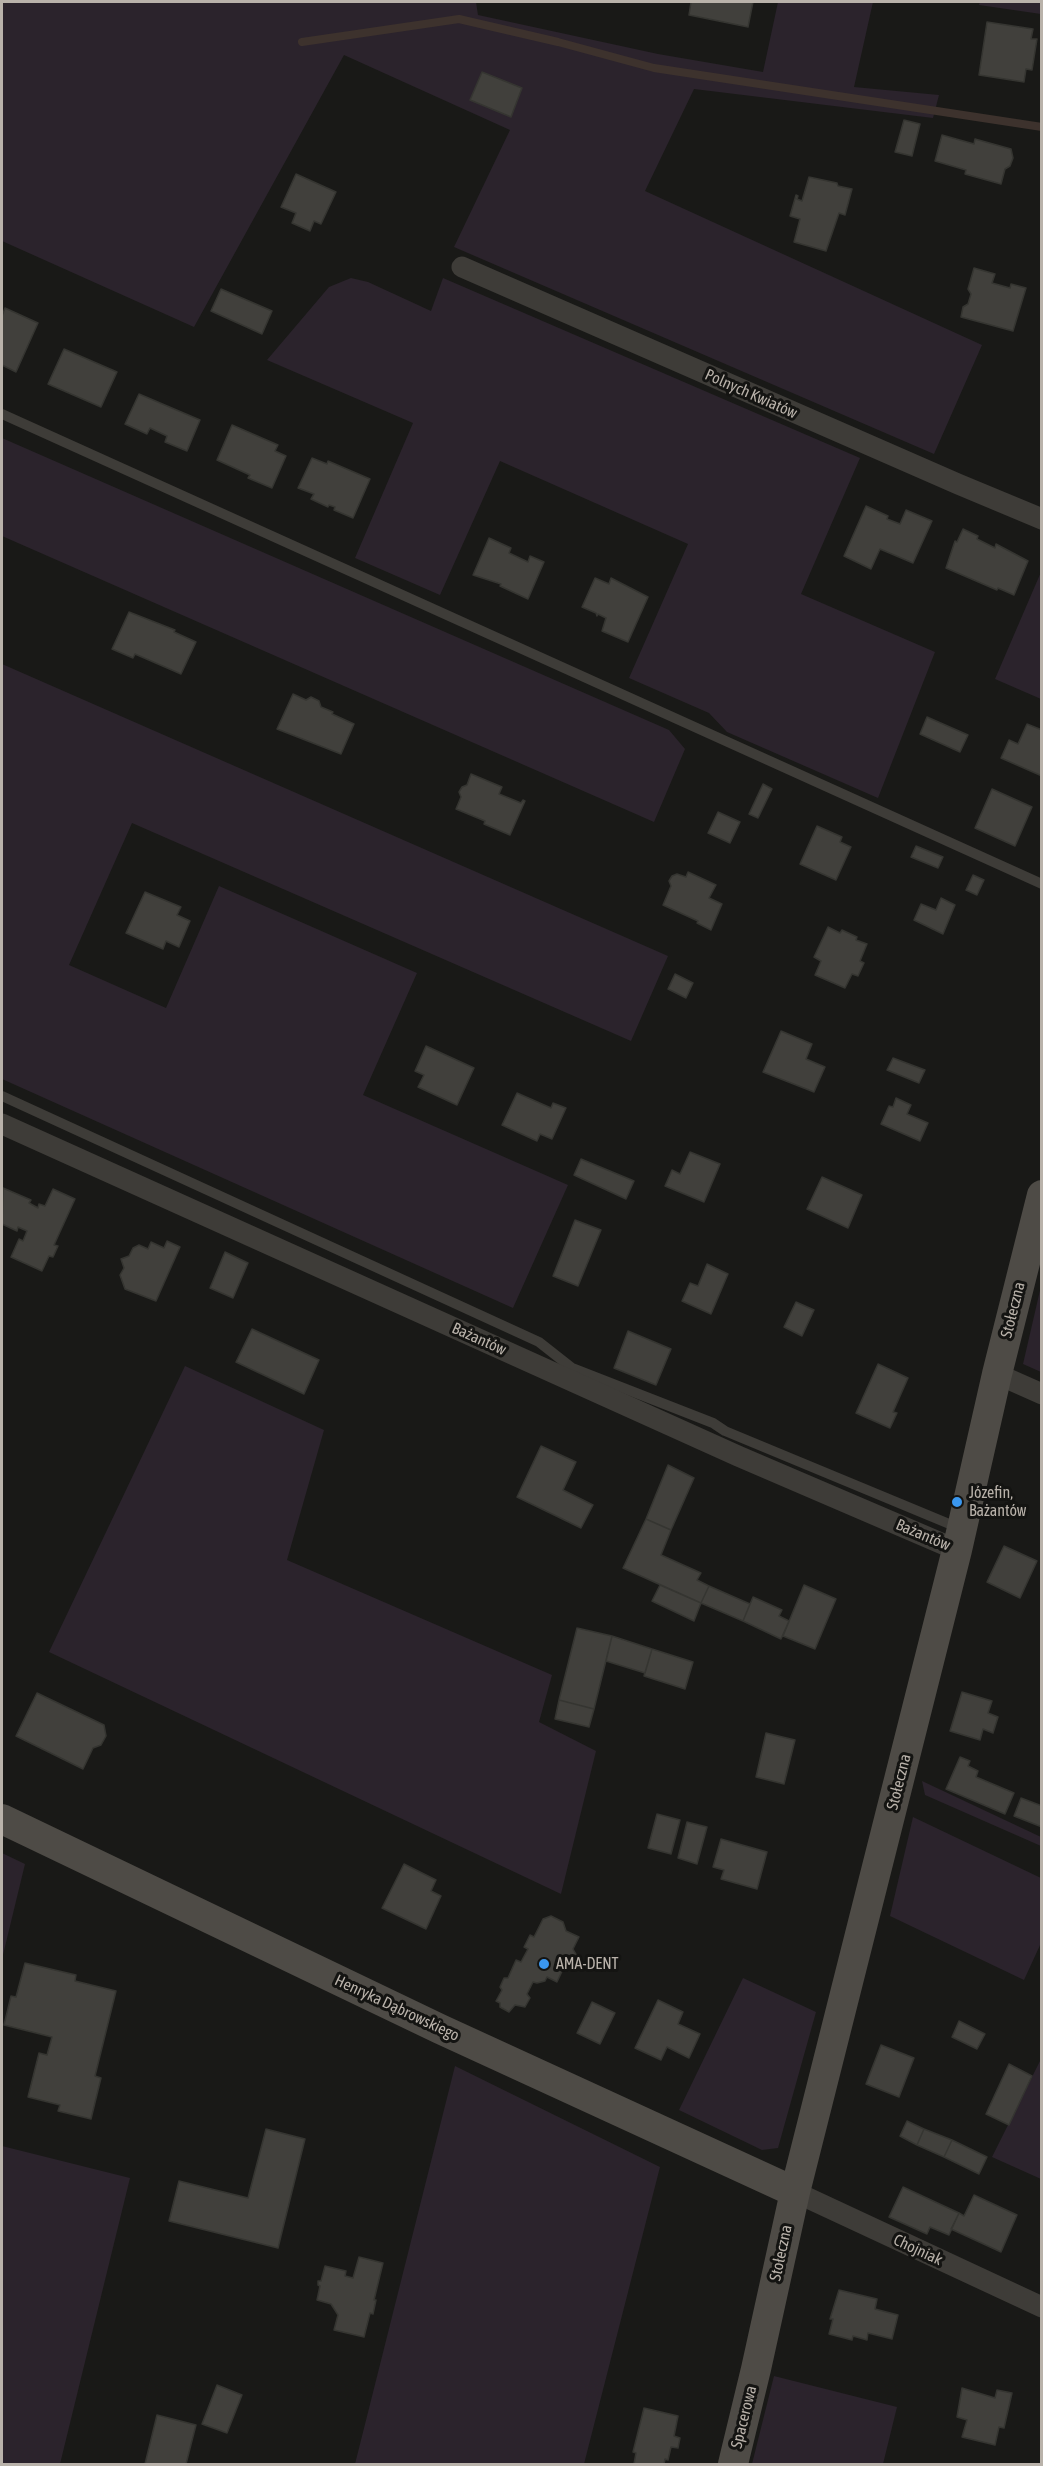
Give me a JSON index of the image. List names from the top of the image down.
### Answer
{
  "streets": {
    "street": [
      "Polnych Kwiatów",
      "Stołeczna",
      "Bażantów",
      "Henryka Dąbrowskiego",
      "Chojniak",
      "Spacerowa"
    ]
  },
  "crossings": [
    ["Stołeczna", "Bażantów"],
    ["Stołeczna", "Henryka Dąbrowskiego"],
    ["Stołeczna", "Chojniak"],
    ["Stołeczna", "Spacerowa"],
    ["Henryka Dąbrowskiego", "Chojniak"]
  ],
  "places": ["Józefin, Bażantów", "AMA-DENT"]
}
